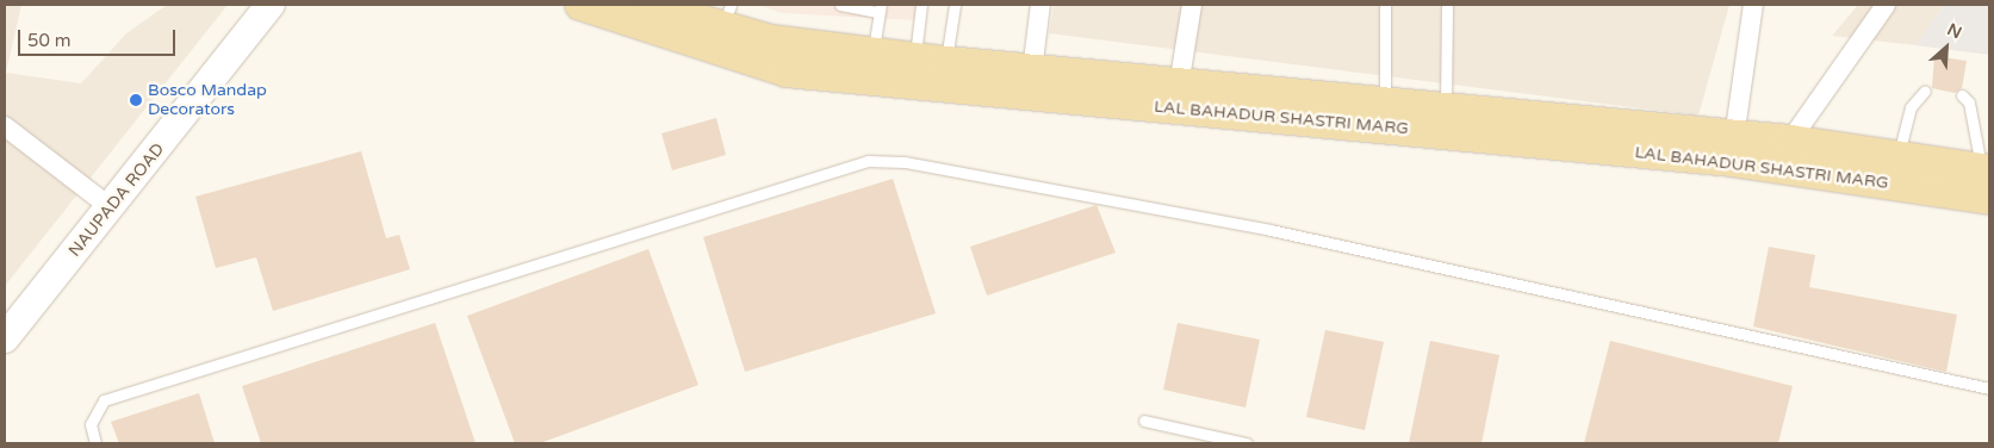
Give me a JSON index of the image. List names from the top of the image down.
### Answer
{
  "streets": {
    "main road": ["LAL BAHADUR SHASTRI MARG"],
    "street": ["NAUPADA ROAD"]
  },
  "places": ["Bosco Mandap Decorators"],
  "scale_bar": "50 m",
  "north": "top right"
}
